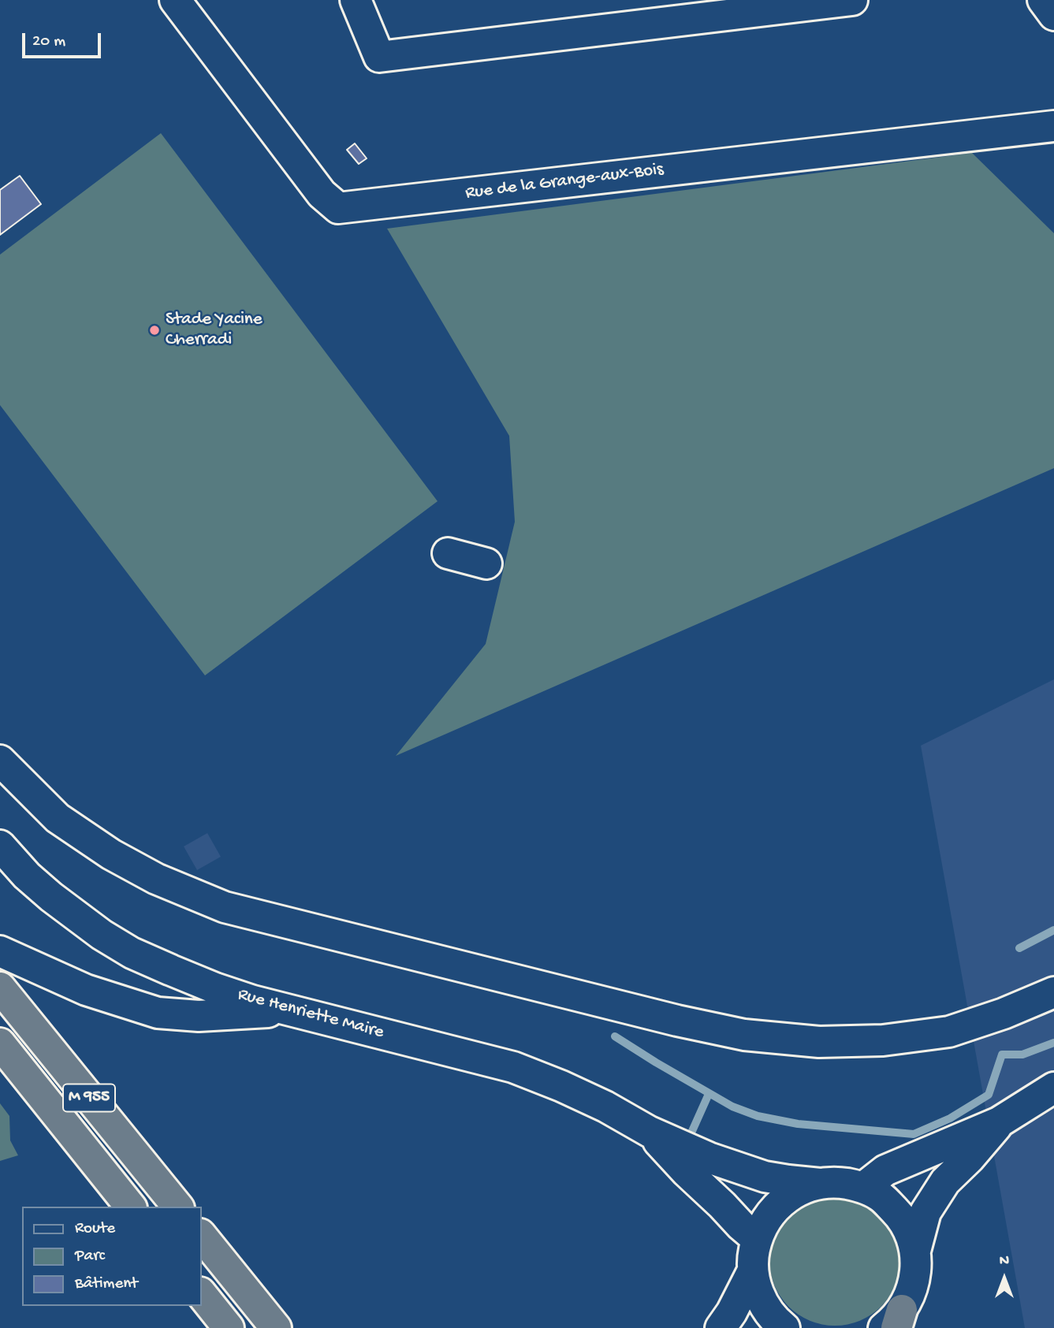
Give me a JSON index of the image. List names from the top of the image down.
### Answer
{
  "streets": {
    "highway": ["M 955"],
    "street": ["Rue de la Grange-aux-Bois", "Rue Henriette Maire"]
  },
  "places": ["Stade Yacine Cherradi"],
  "legend": ["Route", "Parc", "Bâtiment"],
  "scale_bar": "20 m",
  "north": "top"
}
